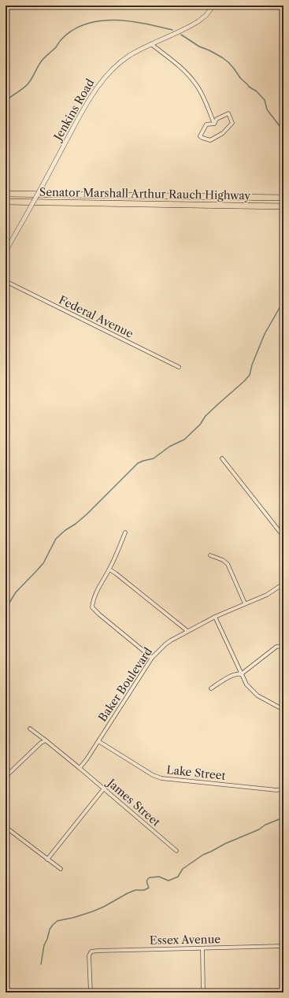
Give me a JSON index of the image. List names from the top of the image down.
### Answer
{
  "streets": {
    "highway": ["Senator Marshall Arthur Rauch Highway"],
    "street": [
      "Jenkins Road",
      "Federal Avenue",
      "Baker Boulevard",
      "Lake Street",
      "James Street",
      "Essex Avenue"
    ]
  },
  "crossings": [
    ["Baker Boulevard", "Lake Street"],
    ["Baker Boulevard", "James Street"]
  ]
}
